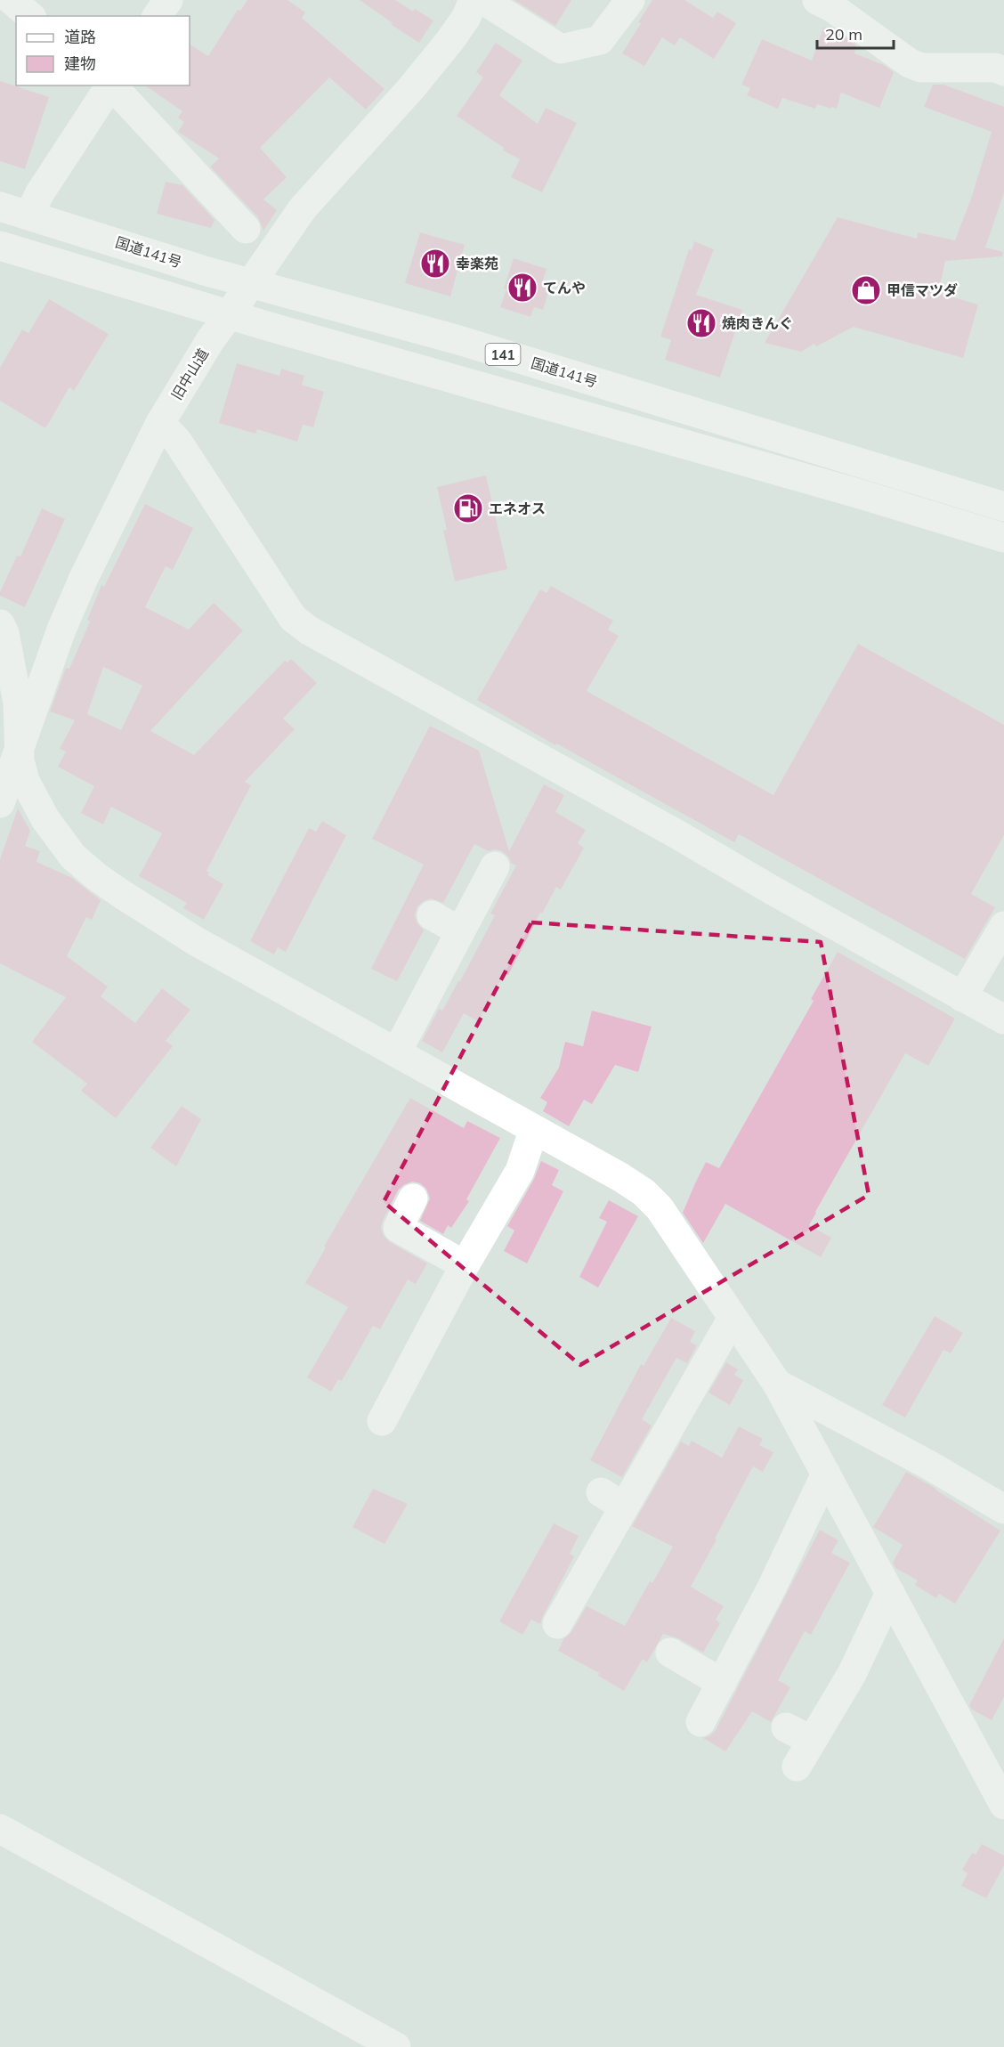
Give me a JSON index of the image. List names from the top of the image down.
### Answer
{
  "streets": {
    "main road": ["国道141号", "141", "旧中山道"]
  },
  "crossings": [
    ["国道141号", "旧中山道"]
  ],
  "places": {
    "restaurant": ["幸楽苑", "てんや", "焼肉きんぐ"],
    "shop": ["甲信マツダ"],
    "fuel station": ["エネオス"]
  },
  "legend": ["道路", "建物"],
  "scale_bar": "20 m"
}
